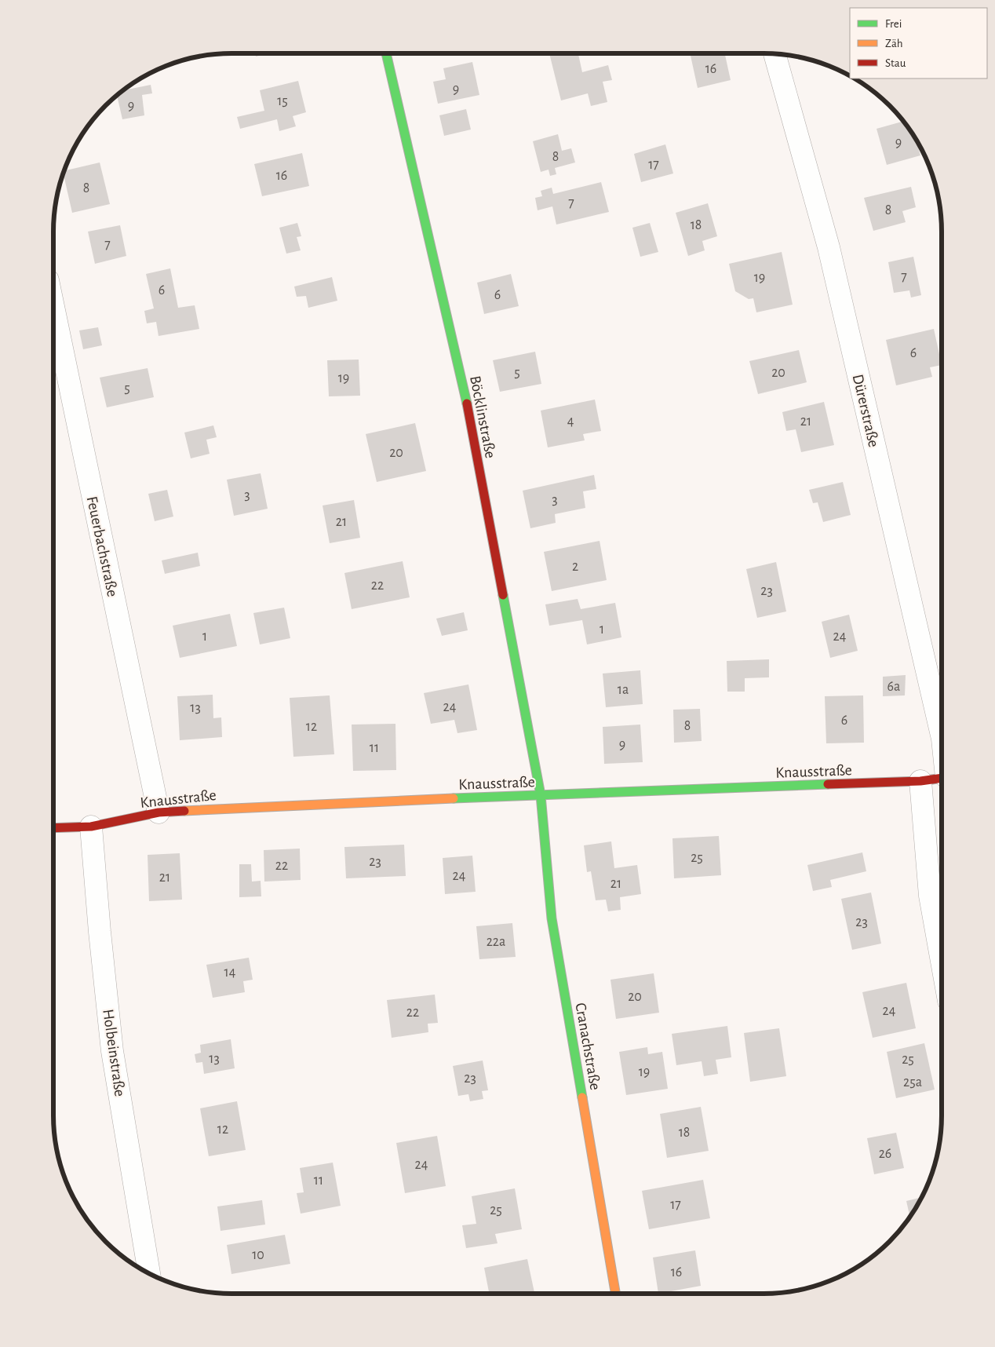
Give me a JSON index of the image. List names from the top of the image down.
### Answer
{
  "streets": {
    "street": [
      "Dürerstraße",
      "Böcklinstraße",
      "Feuerbachstraße",
      "Knausstraße",
      "Cranachstraße",
      "Holbeinstraße"
    ]
  },
  "crossings": [
    ["Böcklinstraße", "Knausstraße"],
    ["Böcklinstraße", "Cranachstraße"],
    ["Feuerbachstraße", "Knausstraße"],
    ["Knausstraße", "Cranachstraße"],
    ["Knausstraße", "Holbeinstraße"]
  ],
  "house_numbers": [
    "16",
    "9",
    "15",
    "9",
    "9",
    "8",
    "17",
    "16",
    "8",
    "7",
    "8",
    "18",
    "7",
    "7",
    "19",
    "6",
    "6",
    "6",
    "5",
    "20",
    "19",
    "5",
    "4",
    "21",
    "20",
    "3",
    "3",
    "21",
    "2",
    "22",
    "23",
    "1",
    "1",
    "24",
    "6a",
    "1a",
    "24",
    "13",
    "6",
    "8",
    "12",
    "9",
    "11",
    "25",
    "23",
    "22",
    "24",
    "21",
    "21",
    "23",
    "22a",
    "14",
    "20",
    "24",
    "22",
    "13",
    "25",
    "19",
    "23",
    "25a",
    "12",
    "18",
    "26",
    "24",
    "11",
    "17",
    "25",
    "10",
    "16"
  ],
  "legend": ["Frei", "Zäh", "Stau"]
}
